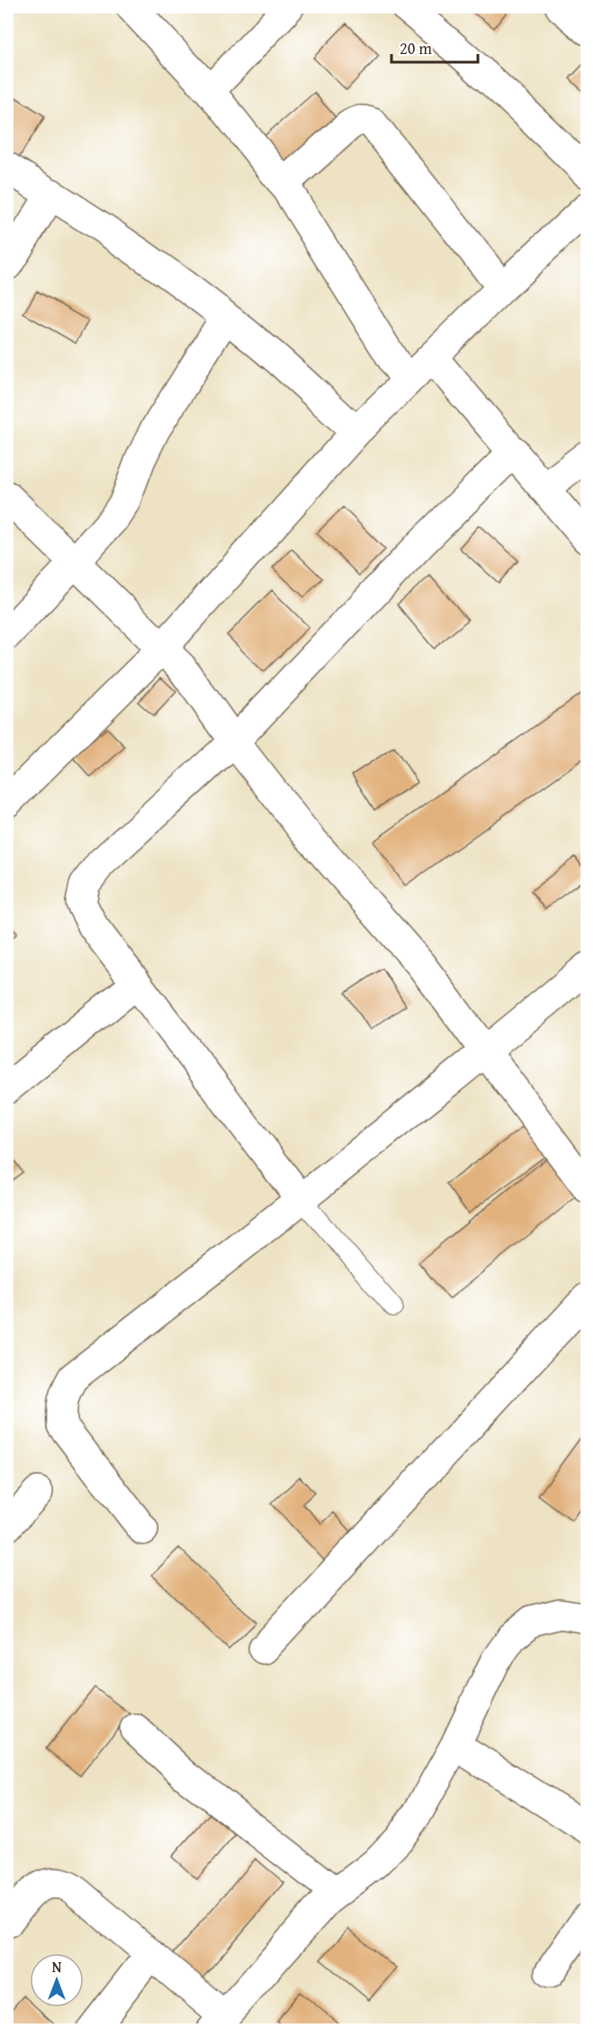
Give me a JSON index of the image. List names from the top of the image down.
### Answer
{
  "scale_bar": "20 m",
  "north": "top"
}
